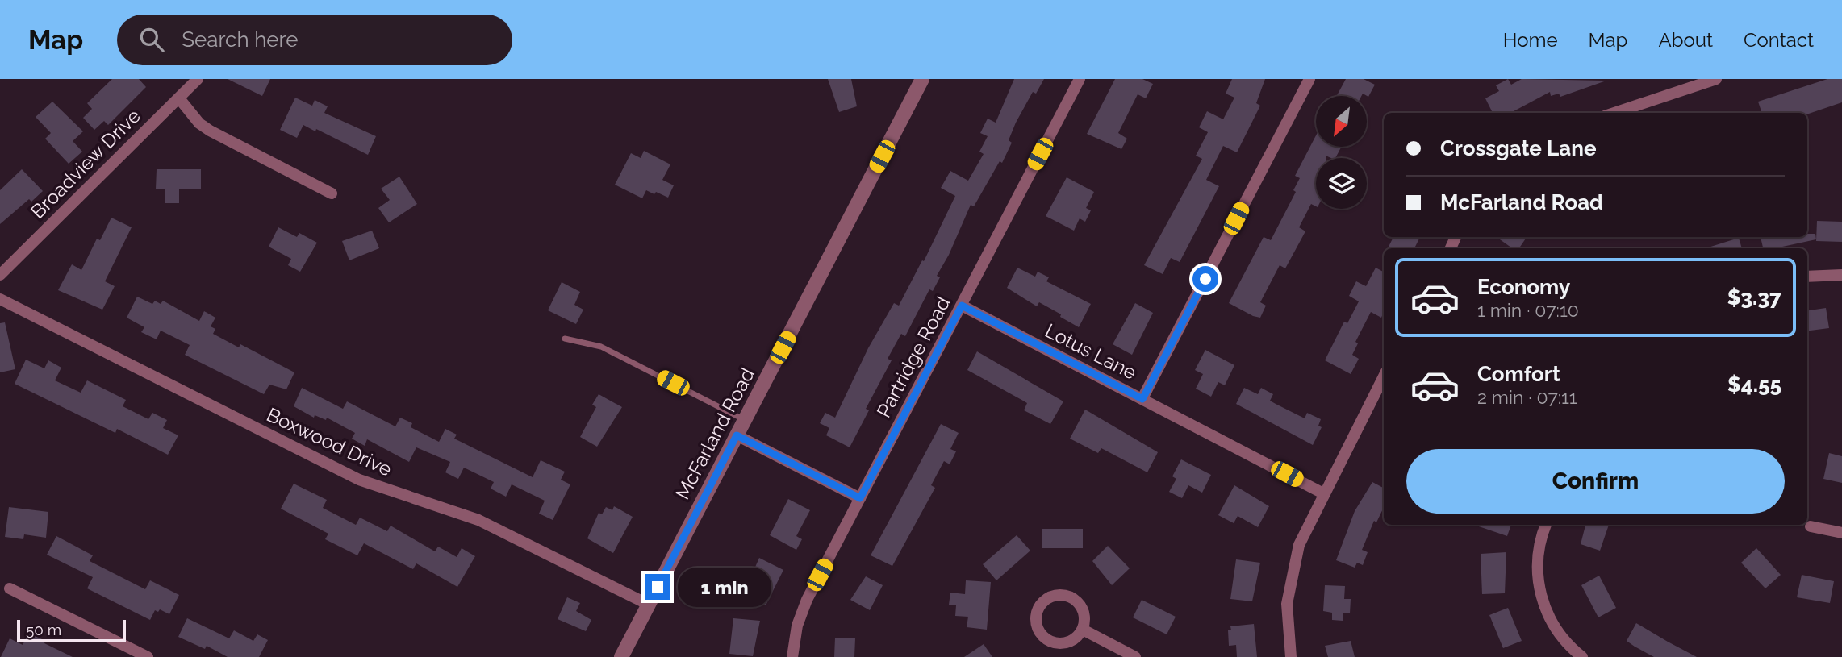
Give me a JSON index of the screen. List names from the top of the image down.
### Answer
{
  "streets": {
    "street": [
      "Broadview Drive",
      "Lotus Lane",
      "Partridge Road",
      "McFarland Road",
      "Boxwood Drive"
    ]
  },
  "crossings": [
    ["Lotus Lane", "Partridge Road"],
    ["McFarland Road", "Boxwood Drive"]
  ],
  "scale_bar": "50 m",
  "north": "bottom left",
  "page": {
    "header": "Map",
    "search": "Search here",
    "nav": [
      "Home",
      "Map",
      "About",
      "Contact"
    ],
    "banner": ["Crossgate Lane", "McFarland Road"],
    "list": [
      {
        "name": "Economy",
        "note": "1 min · 07:10",
        "value": "$3.37"
      },
      {
        "name": "Comfort",
        "note": "2 min · 07:11",
        "value": "$4.55"
      }
    ],
    "buttons": "Confirm",
    "bubble": "1 min",
    "scale": "50 m"
  }
}
